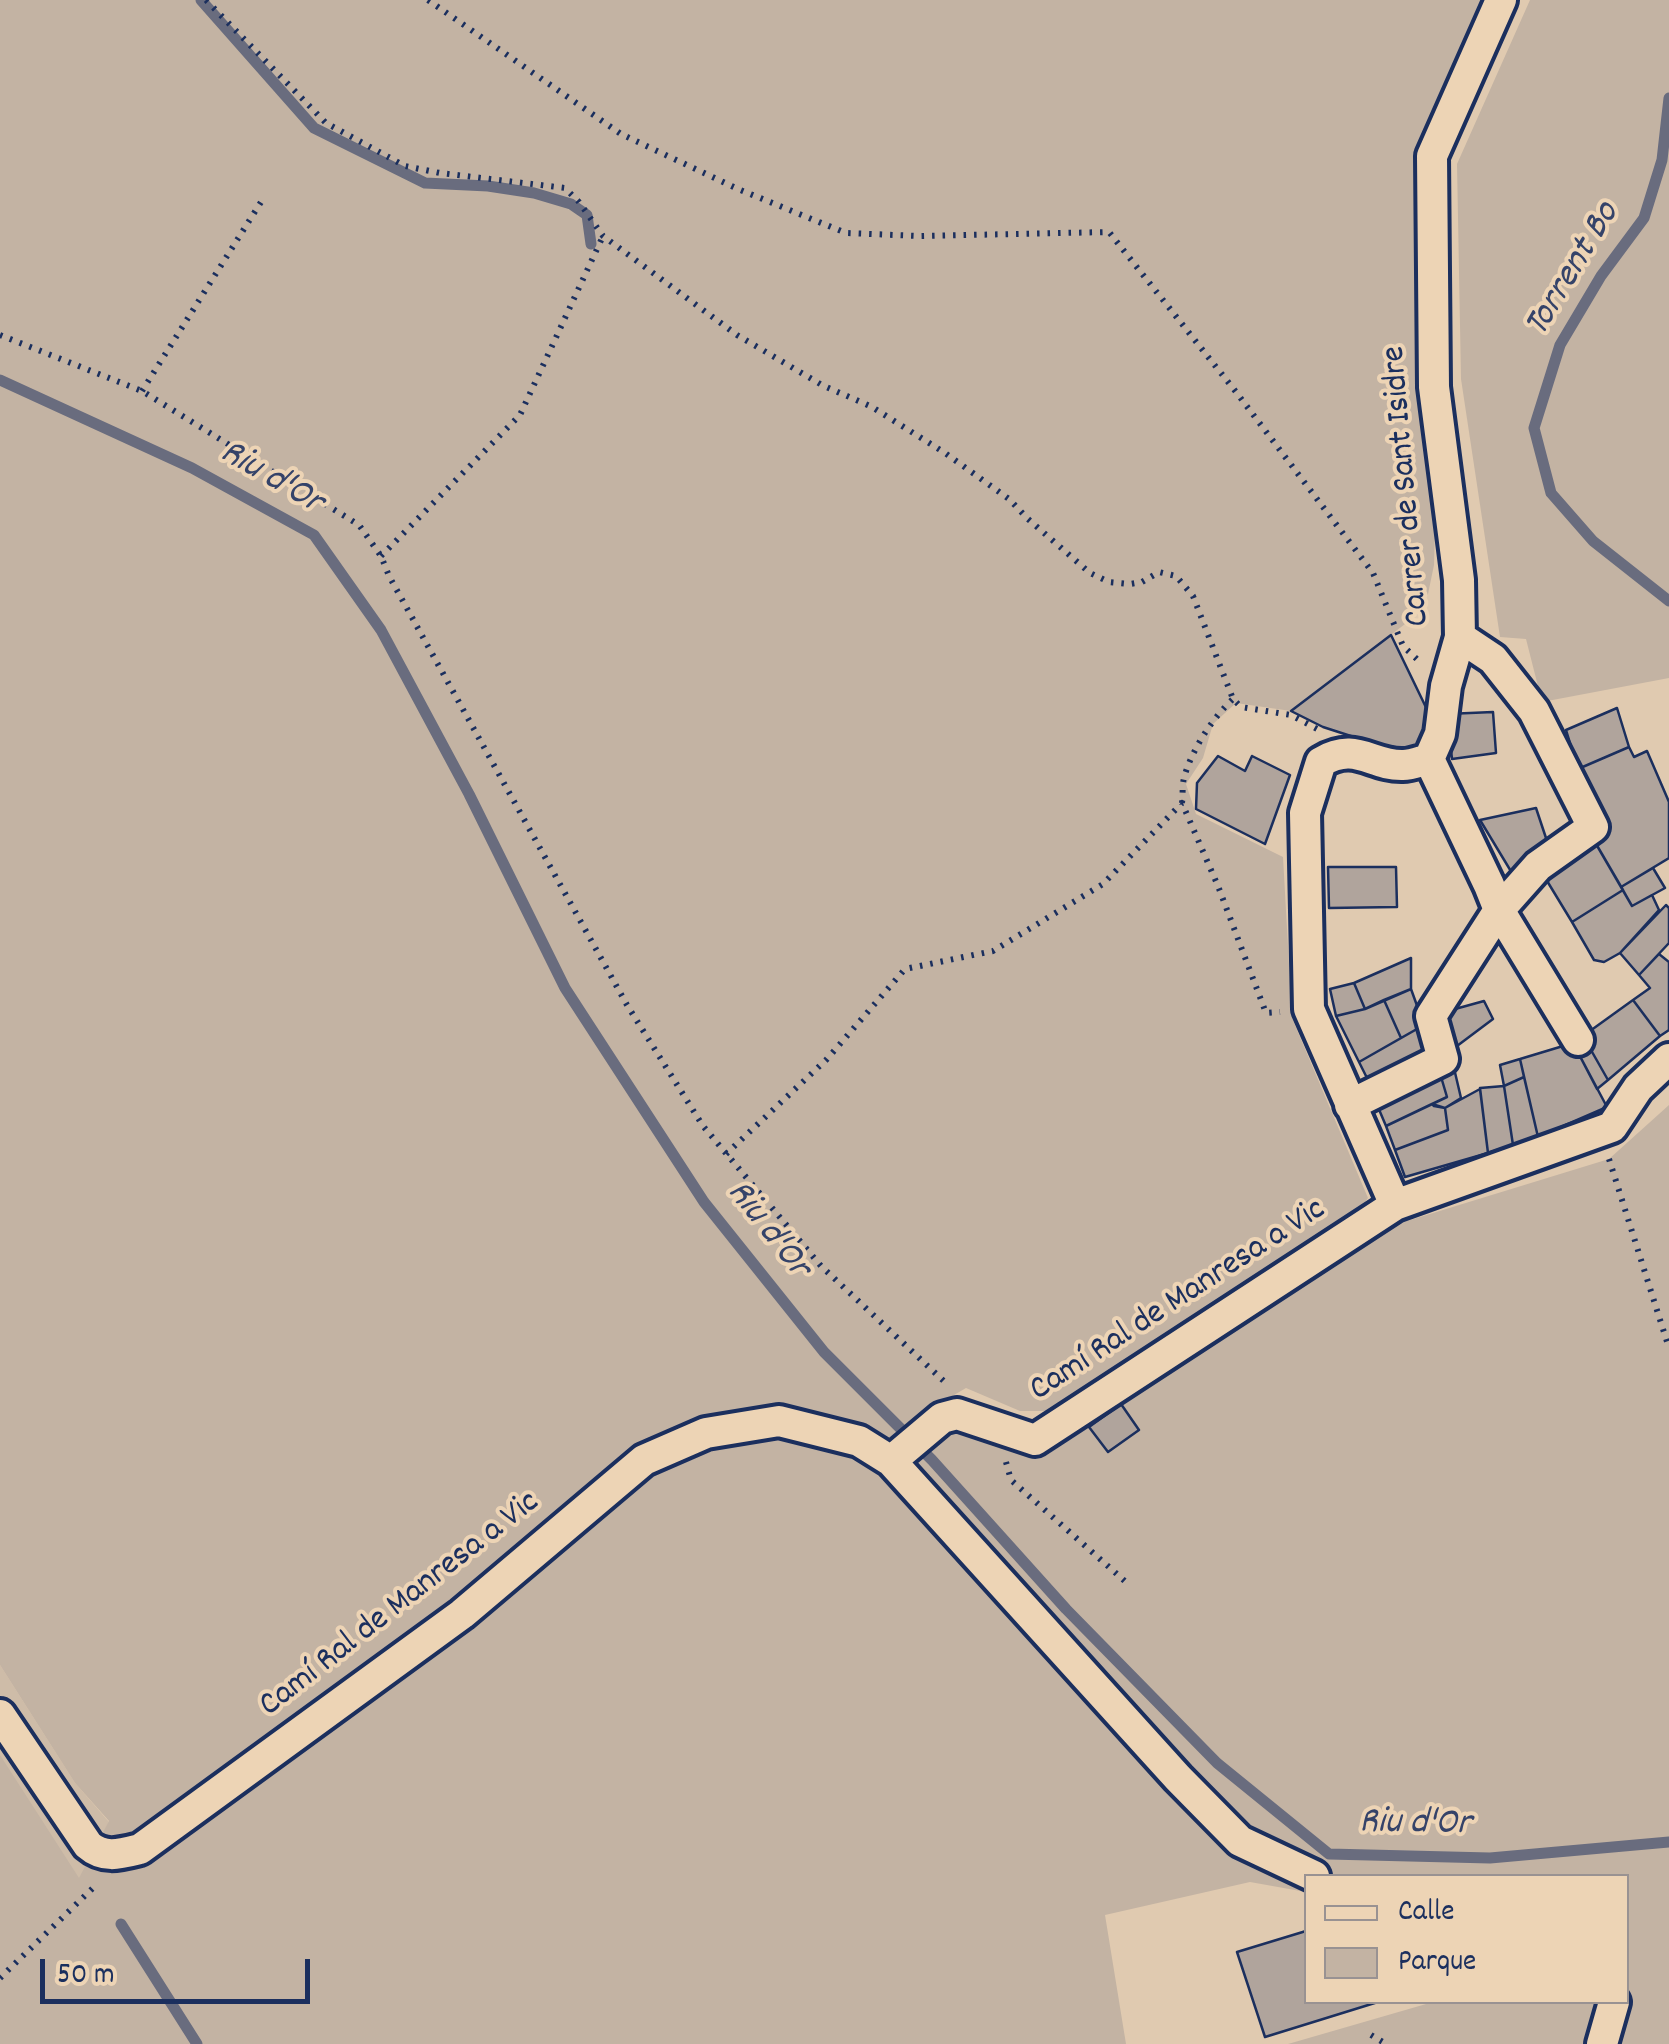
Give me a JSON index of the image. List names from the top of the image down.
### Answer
{
  "streets": {
    "street": ["Carrer de Sant Isidre", "Camí Ral de Manresa a Vic"]
  },
  "water": ["Torrent Bo", "Riu d'Or"],
  "legend": ["Calle", "Parque"],
  "scale_bar": "50 m"
}
